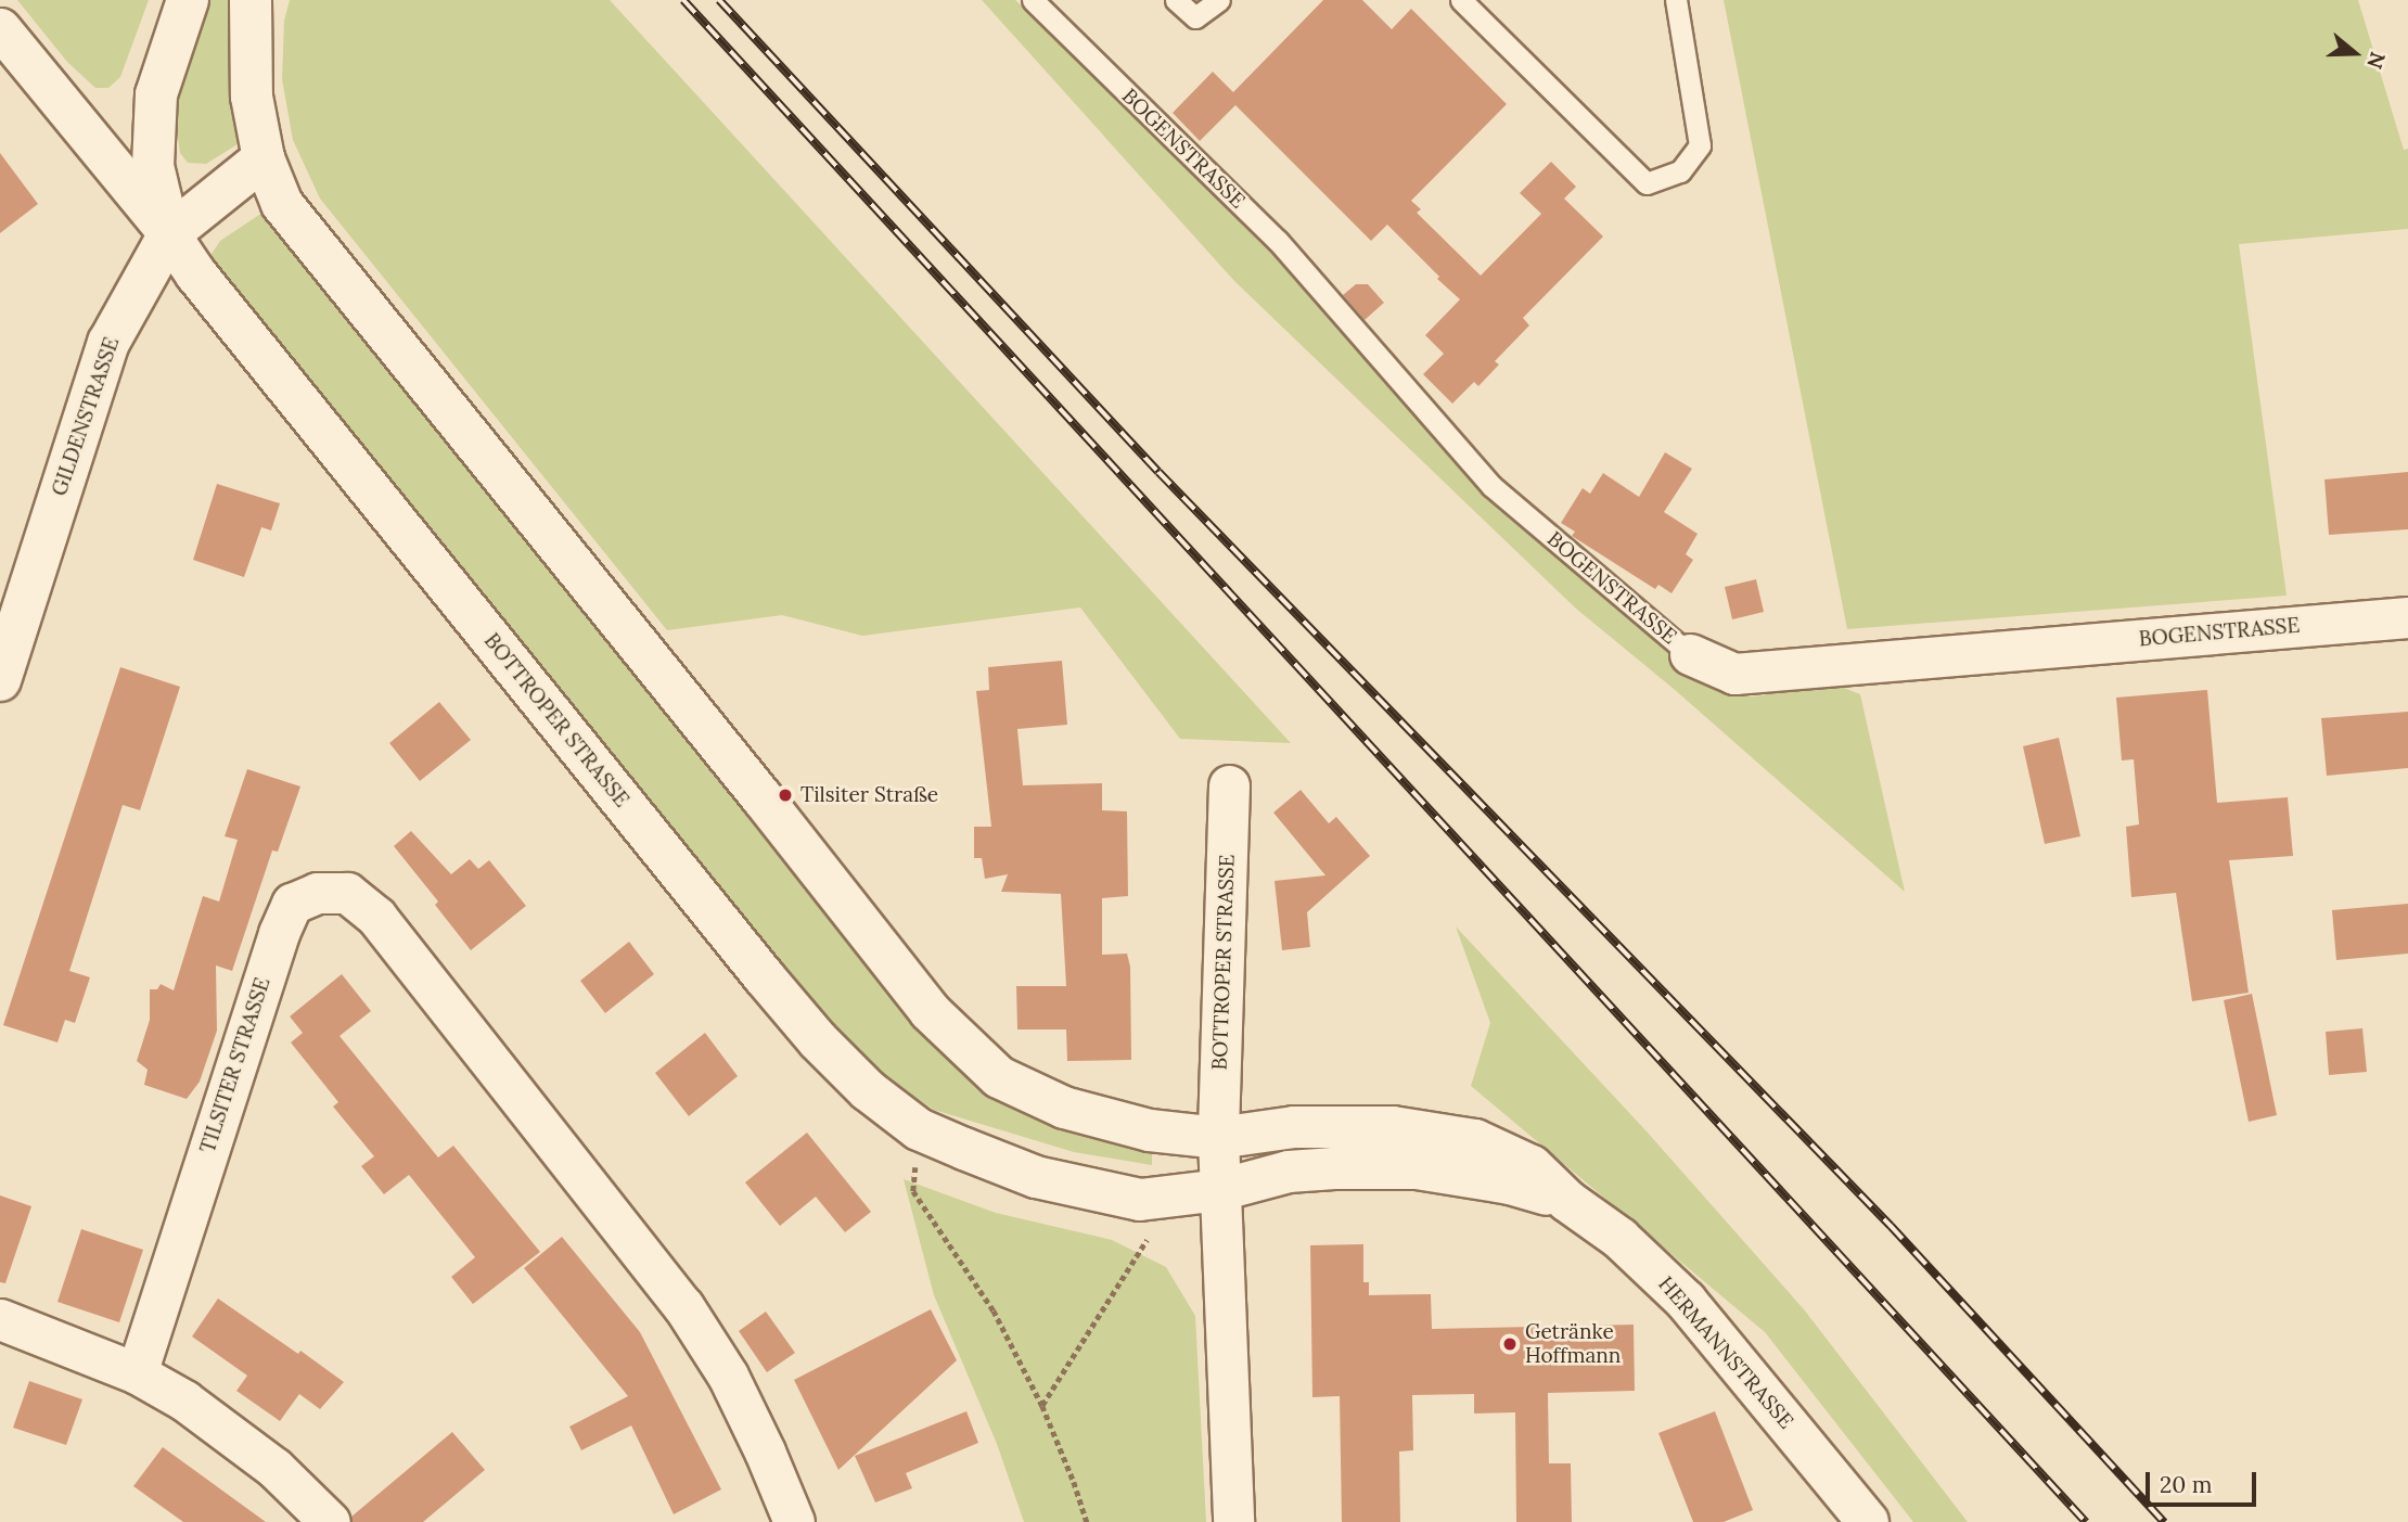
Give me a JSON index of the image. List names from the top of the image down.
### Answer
{
  "streets": {
    "main road": ["GILDENSTRASSE", "BOTTROPER STRASSE", "HERMANNSTRASSE"],
    "street": ["BOGENSTRASSE", "TILSITER STRASSE"]
  },
  "crossings": [
    ["GILDENSTRASSE", "BOTTROPER STRASSE"],
    ["BOTTROPER STRASSE", "HERMANNSTRASSE"]
  ],
  "places": ["Tilsiter Straße", "Getränke Hoffmann"],
  "scale_bar": "20 m",
  "north": "right"
}
